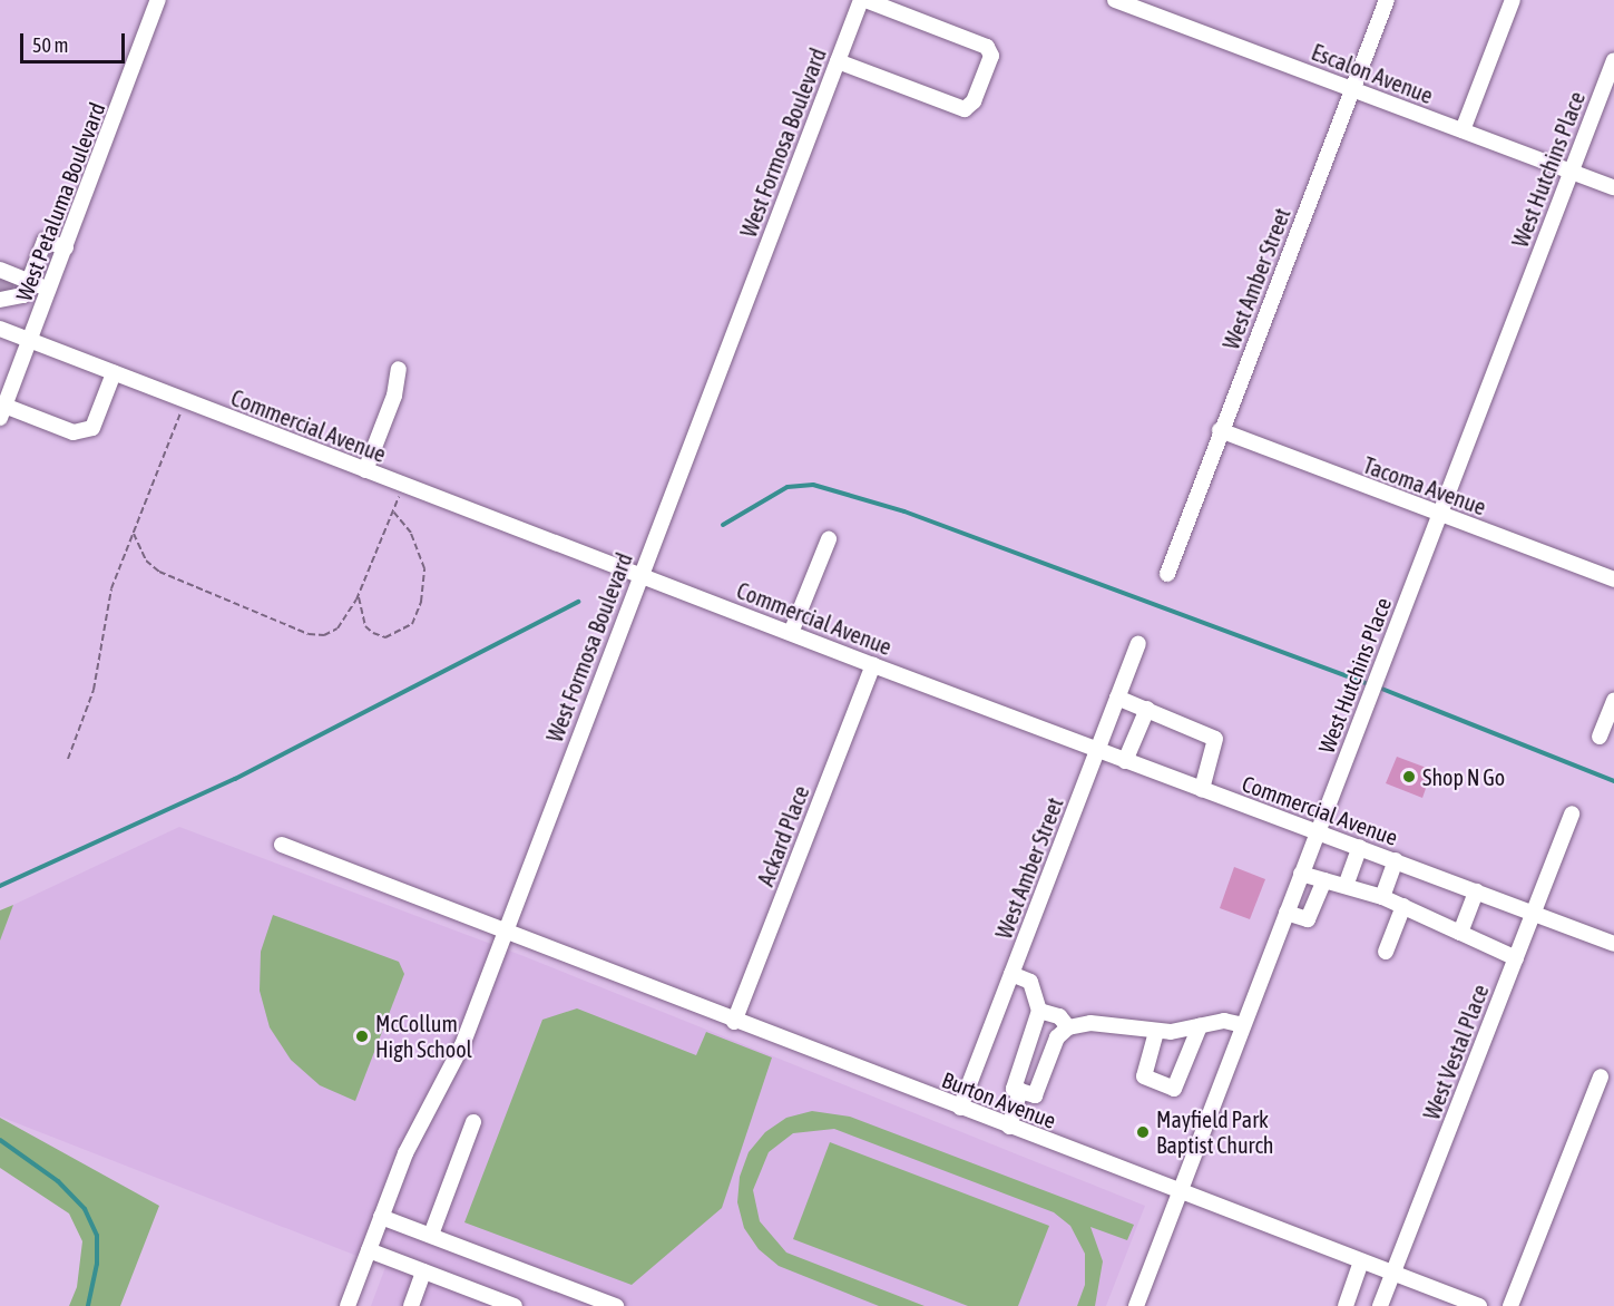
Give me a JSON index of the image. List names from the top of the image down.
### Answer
{
  "streets": {
    "street": [
      "Escalon Avenue",
      "West Formosa Boulevard",
      "West Hutchins Place",
      "West Petaluma Boulevard",
      "West Amber Street",
      "Commercial Avenue",
      "Tacoma Avenue",
      "Ackard Place",
      "West Vestal Place",
      "Burton Avenue"
    ]
  },
  "crossings": [
    ["Escalon Avenue", "West Hutchins Place"],
    ["Escalon Avenue", "West Amber Street"],
    ["West Formosa Boulevard", "Commercial Avenue"],
    ["West Formosa Boulevard", "Burton Avenue"],
    ["West Hutchins Place", "Commercial Avenue"],
    ["West Hutchins Place", "Tacoma Avenue"],
    ["West Hutchins Place", "Burton Avenue"],
    ["West Petaluma Boulevard", "Commercial Avenue"],
    ["West Amber Street", "Commercial Avenue"],
    ["West Amber Street", "Tacoma Avenue"],
    ["West Amber Street", "Burton Avenue"],
    ["Commercial Avenue", "Ackard Place"],
    ["Commercial Avenue", "West Vestal Place"],
    ["Ackard Place", "Burton Avenue"],
    ["West Vestal Place", "Burton Avenue"]
  ],
  "places": ["Shop N Go", "McCollum High School", "Mayfield Park Baptist Church"],
  "scale_bar": "50 m"
}
